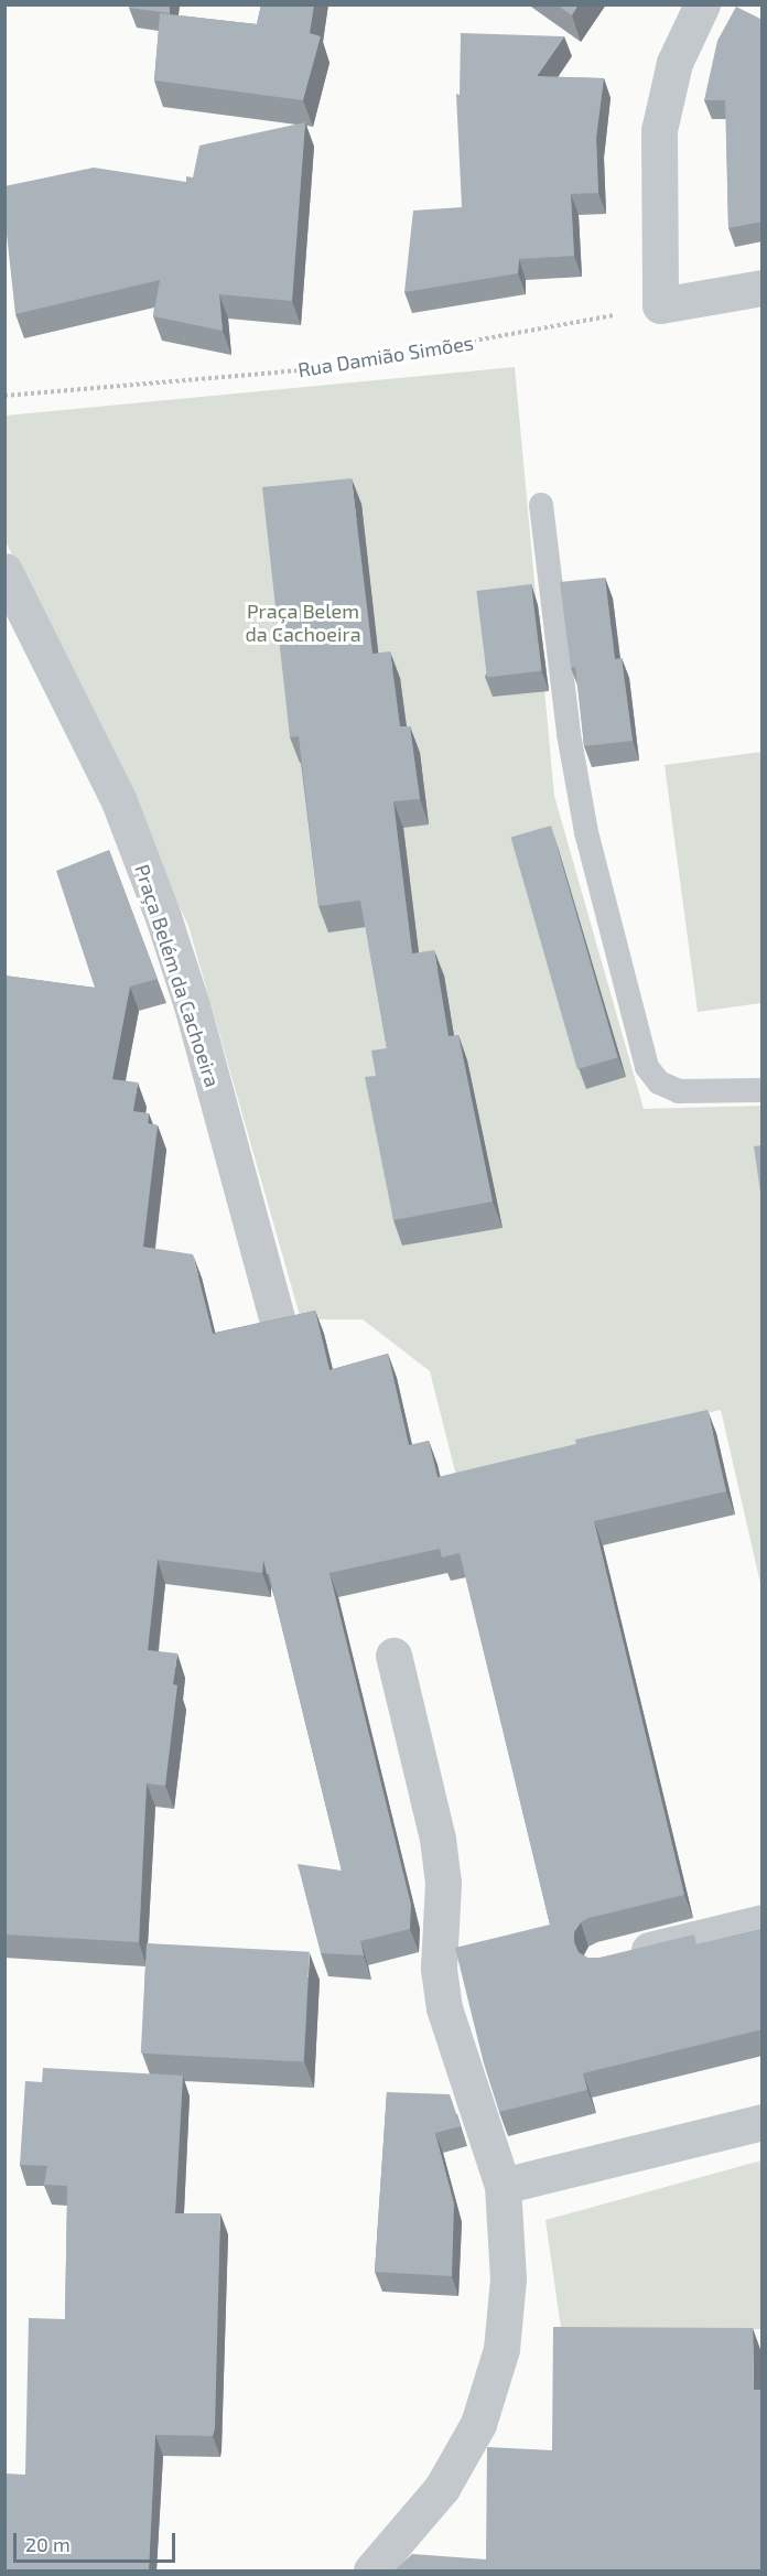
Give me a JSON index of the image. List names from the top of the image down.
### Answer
{
  "streets": {
    "street": ["Praça Belém da Cachoeira"],
    "path": ["Rua Damião Simões"]
  },
  "parks": ["Praça Belem da Cachoeira"],
  "scale_bar": "20 m"
}
